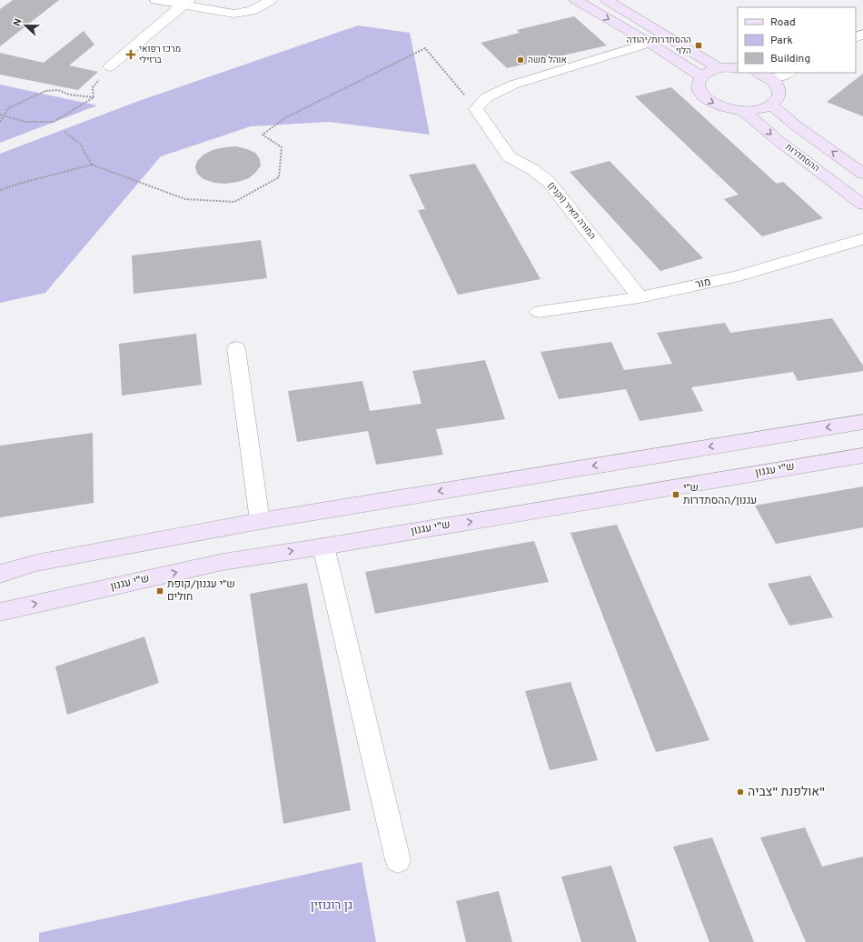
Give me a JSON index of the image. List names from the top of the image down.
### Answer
{
  "streets": {
    "street": [
      "ההסתדרות",
      "המורה מאיר (וקנין)",
      "מור",
      "ש\"י עגנון"
    ]
  },
  "crossings": [
    ["המורה מאיר (וקנין)", "מור"]
  ],
  "parks": ["גן רוגוזין"],
  "places": {
    "transit": ["ההסתדרות/יהודה הלוי", "ש״י עגנון/ההסתדרות", "ש״י עגנון/קופת חולים"],
    "health": ["מרכז רפואי ברזילי"],
    "other": ["אוהל משה", "אולפנת \"צביה\""]
  },
  "legend": ["Road", "Park", "Building"],
  "north": "left"
}
